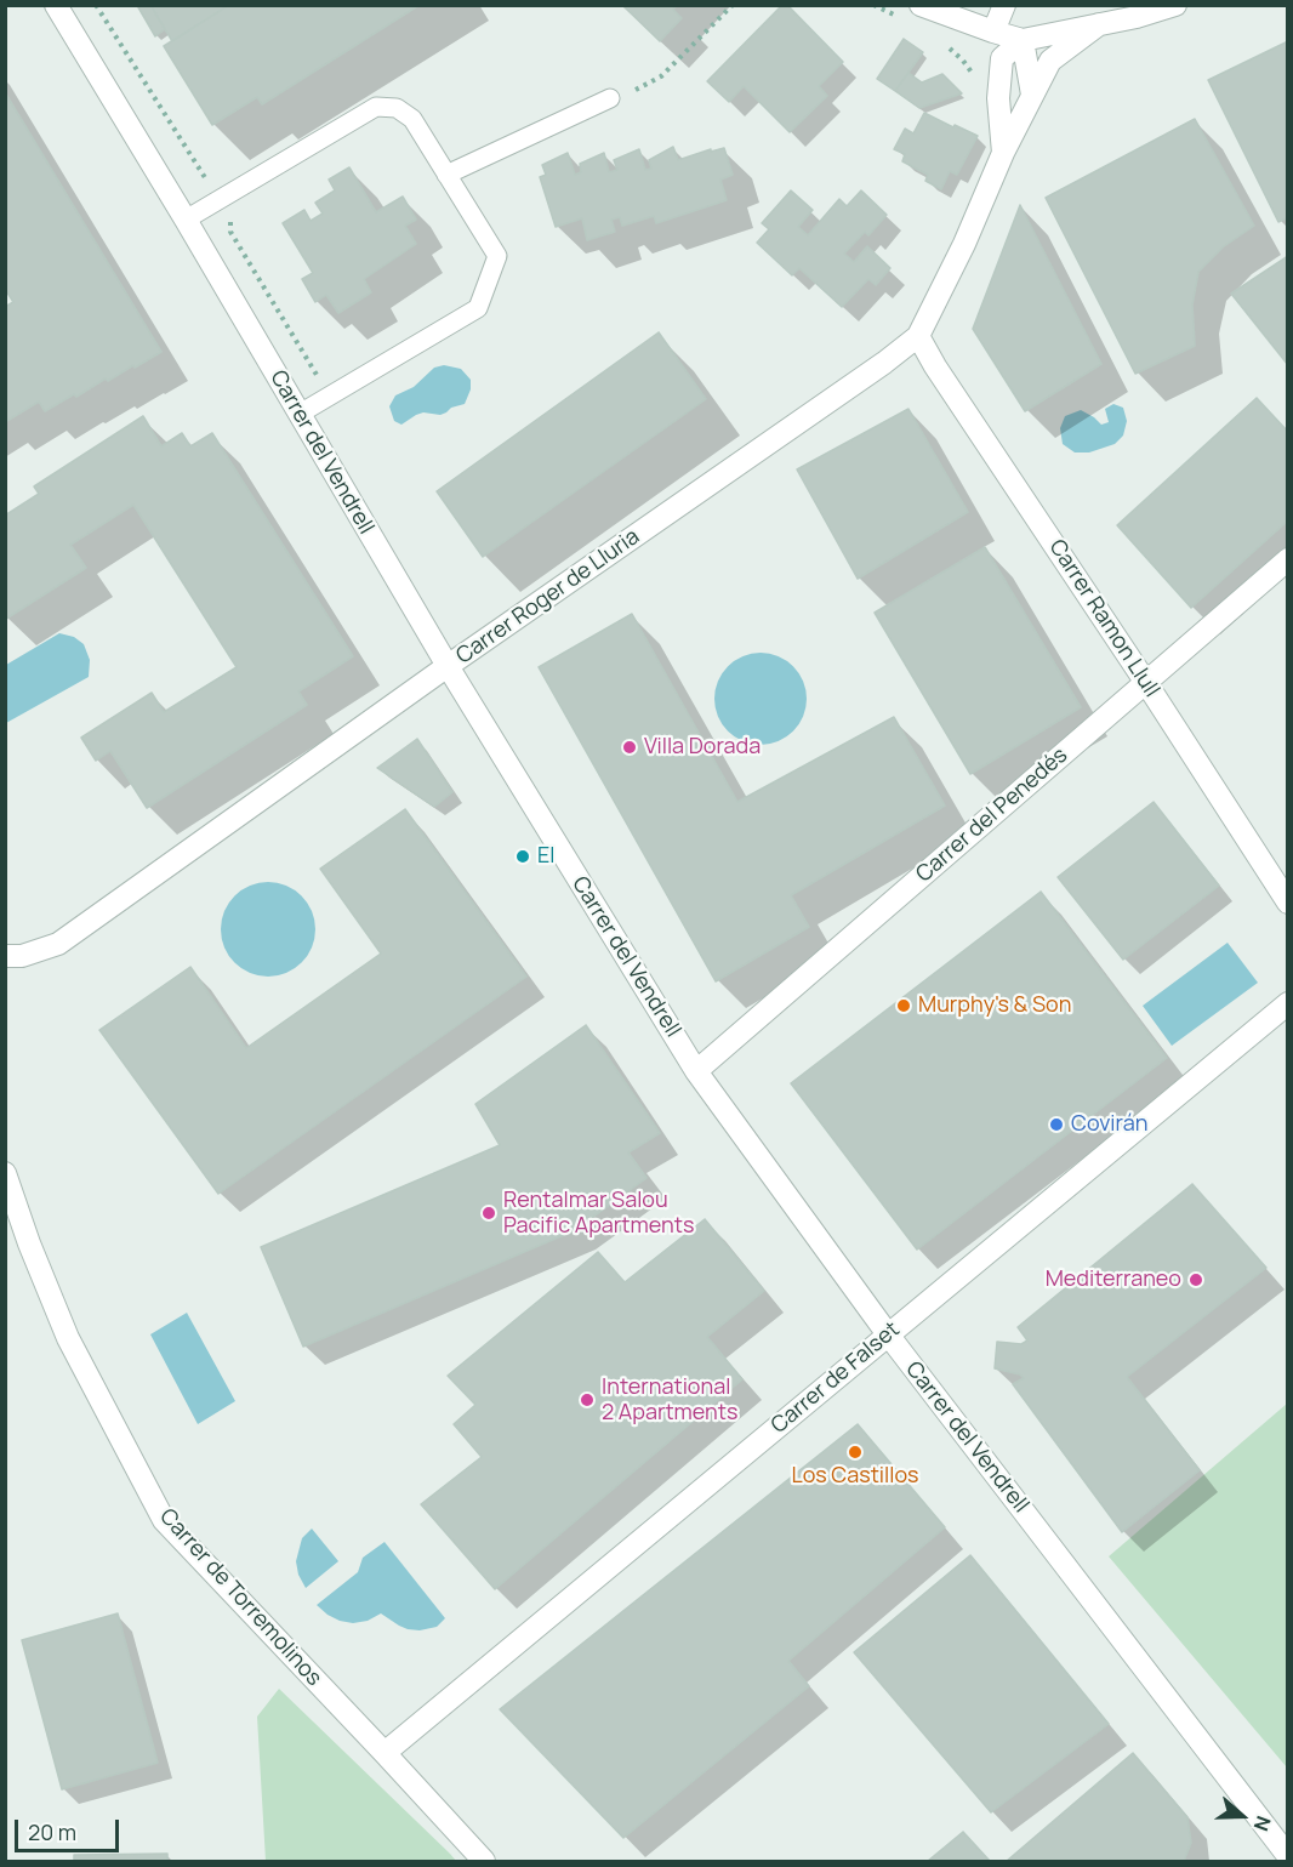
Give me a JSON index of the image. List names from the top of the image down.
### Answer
{
  "streets": {
    "street": [
      "Carrer del Vendrell",
      "Carrer Roger de Lluria",
      "Carrer Ramon Llull",
      "Carrer del Penedés",
      "Carrer de Falset",
      "Carrer de Torremolinos"
    ]
  },
  "crossings": [
    ["Carrer del Vendrell", "Carrer Roger de Lluria"],
    ["Carrer del Vendrell", "Carrer del Penedés"],
    ["Carrer del Vendrell", "Carrer de Falset"],
    ["Carrer Roger de Lluria", "Carrer Ramon Llull"],
    ["Carrer Ramon Llull", "Carrer del Penedés"],
    ["Carrer de Falset", "Carrer de Torremolinos"]
  ],
  "places": [
    "Villa Dorada",
    "El",
    "Murphy's & Son",
    "Covirán",
    "Rentalmar Salou Pacific Apartments",
    "Mediterraneo",
    "International 2 Apartments",
    "Los Castillos"
  ],
  "scale_bar": "20 m",
  "north": "right"
}
